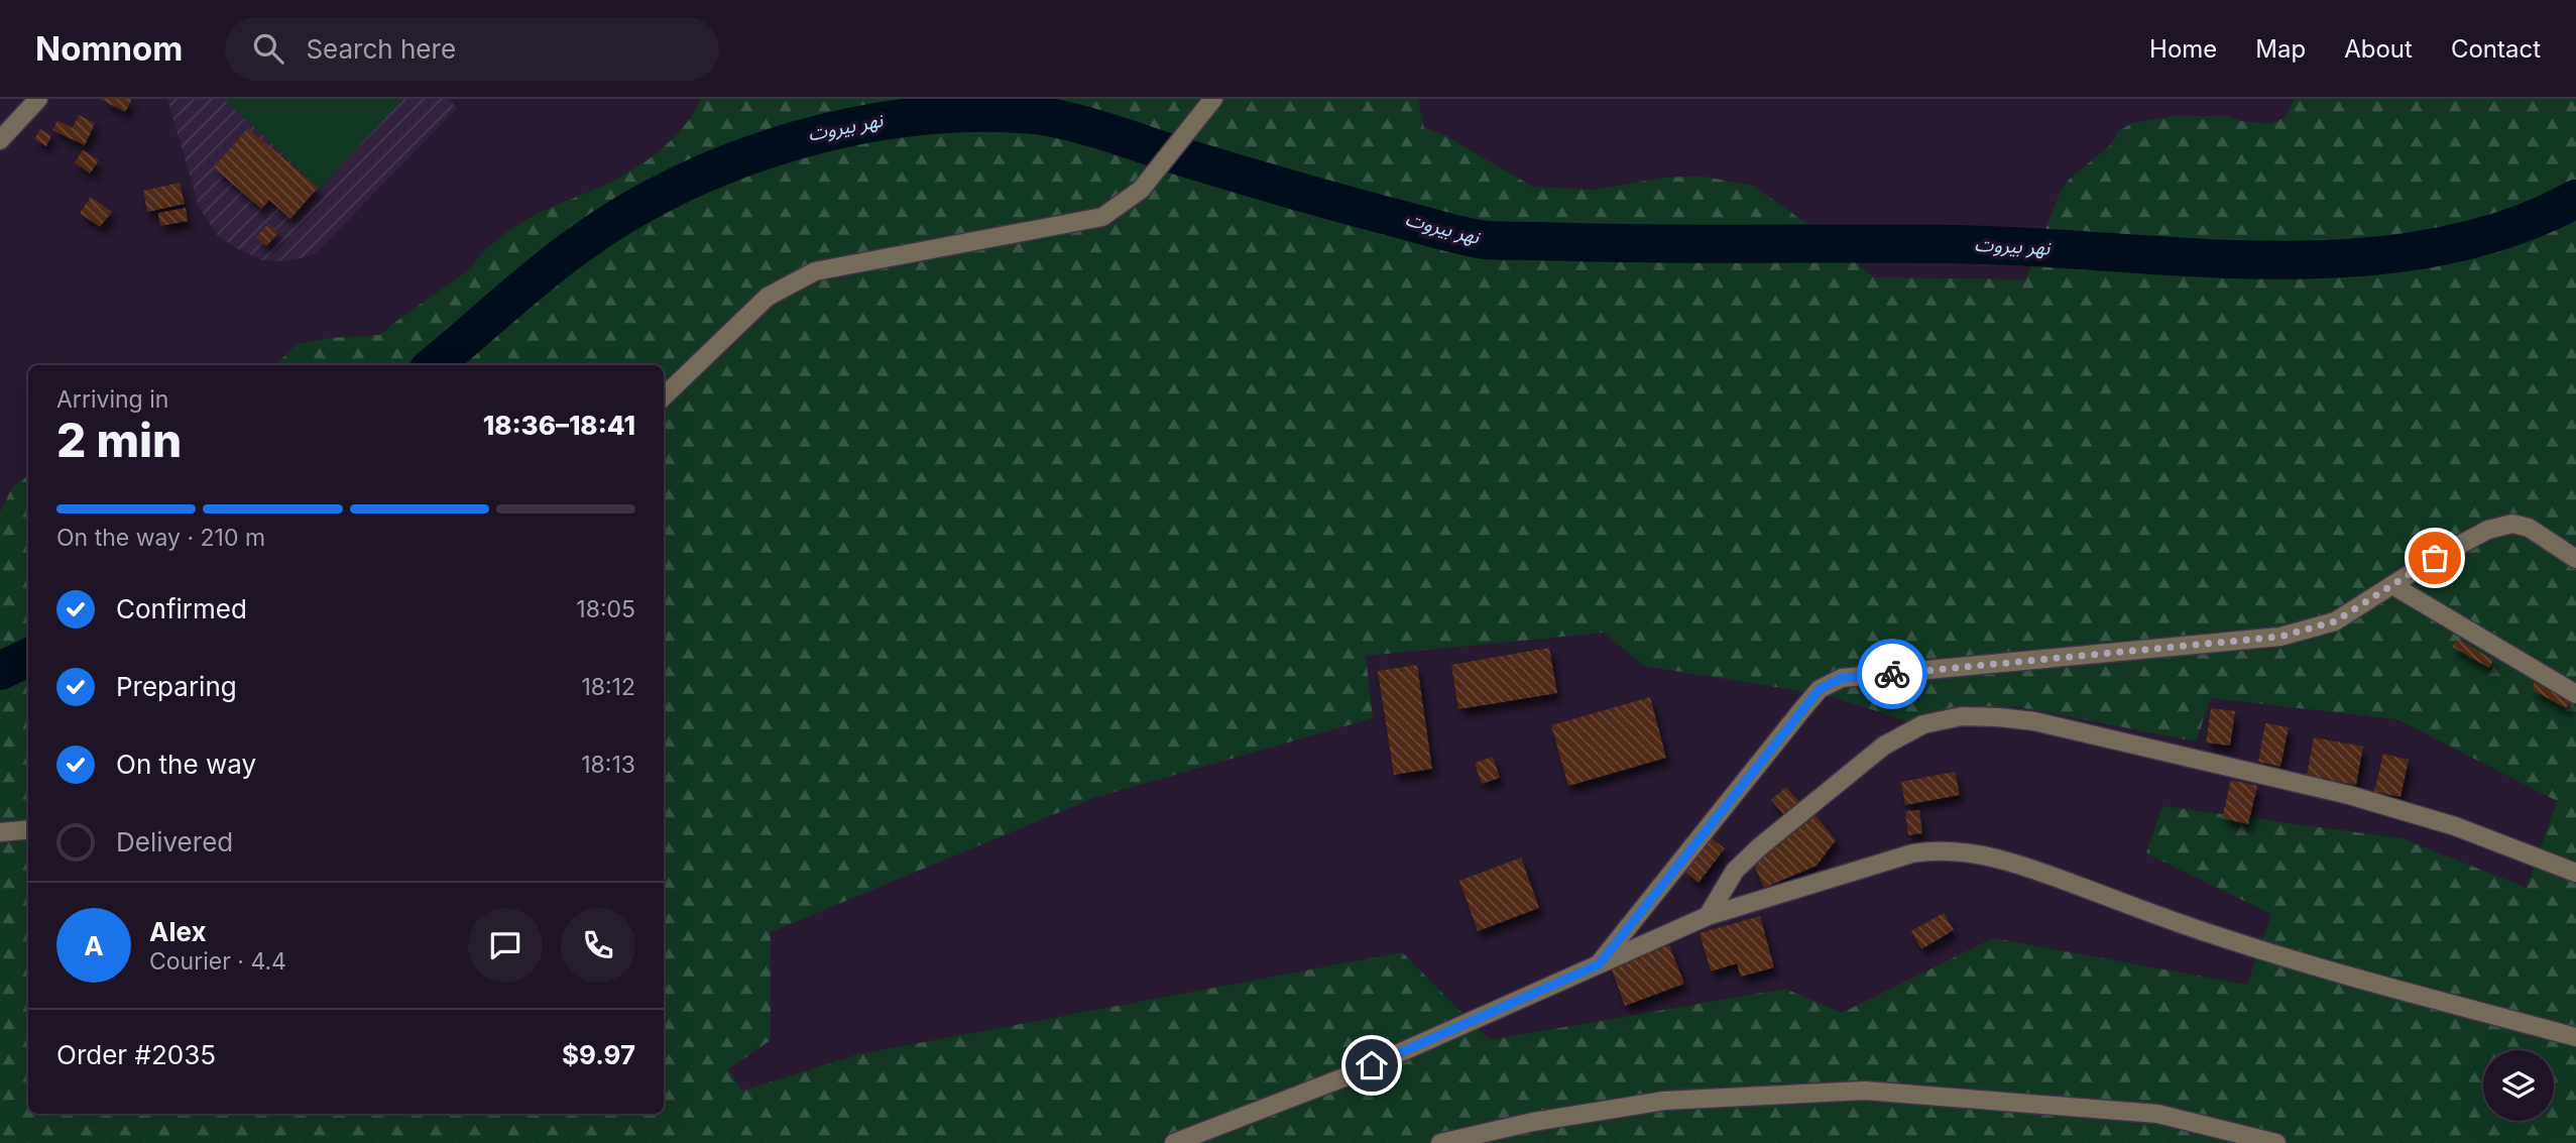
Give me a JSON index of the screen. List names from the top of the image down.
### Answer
{
  "water": ["نهر بيروت"],
  "page": {
    "header": "Nomnom",
    "search": "Search here",
    "nav": [
      "Home",
      "Map",
      "About",
      "Contact"
    ],
    "heading": ["2 min", "Arriving in", "18:36–18:41"],
    "panel": [
      "Alex",
      "Courier · 4.4",
      "Order #2035",
      "$9.97"
    ],
    "bar": "On the way · 210 m",
    "list": [
      ["Confirmed", "18:05"],
      ["Preparing", "18:12"],
      ["On the way", "18:13"],
      "Delivered"
    ],
    "round": "A"
  }
}
